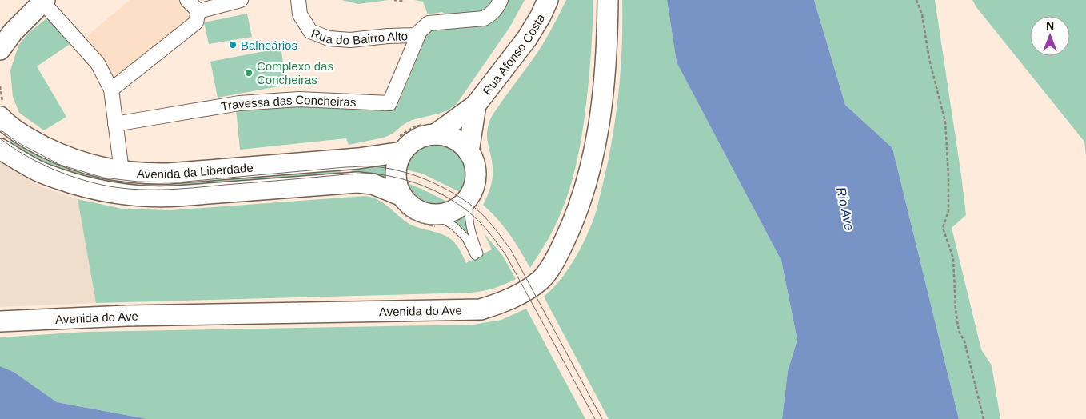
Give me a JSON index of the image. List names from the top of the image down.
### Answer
{
  "streets": {
    "street": [
      "Rua do Bairro Alto",
      "Rua Afonso Costa",
      "Travessa das Concheiras",
      "Avenida da Liberdade",
      "Avenida do Ave"
    ]
  },
  "crossings": [
    ["Rua do Bairro Alto", "Travessa das Concheiras"],
    ["Rua Afonso Costa", "Avenida da Liberdade"]
  ],
  "water": ["Rio Ave"],
  "places": ["Balneários", "Complexo das Concheiras"],
  "north": "top"
}
